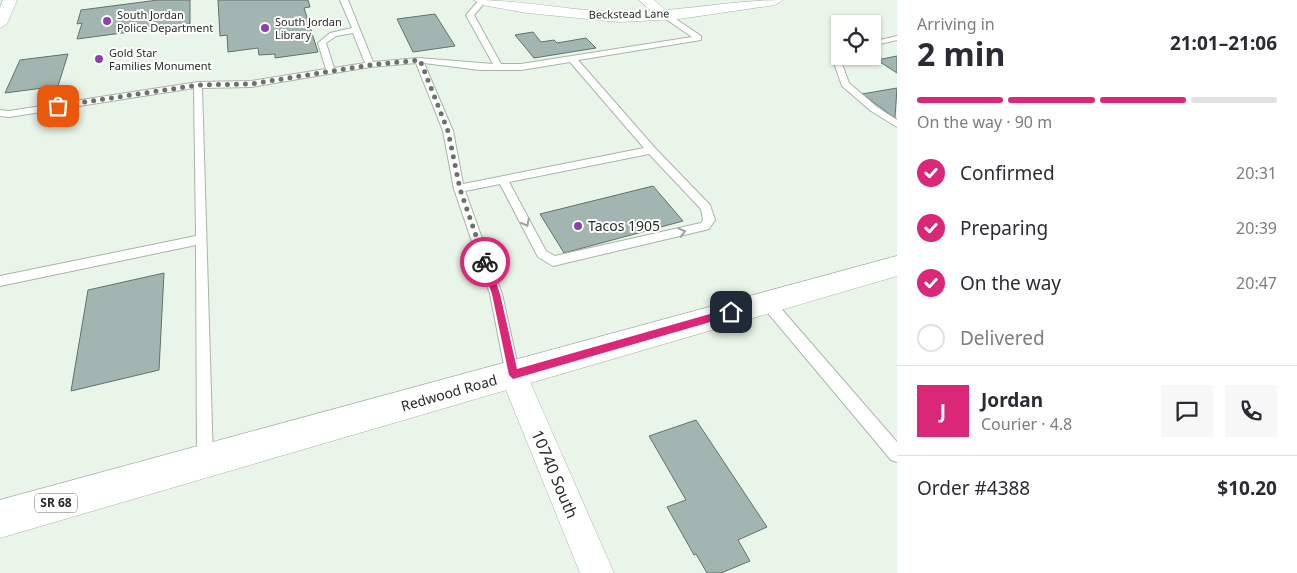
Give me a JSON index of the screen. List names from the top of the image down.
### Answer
{
  "streets": {
    "main road": ["Beckstead Lane", "Redwood Road", "SR 68"],
    "street": ["10740 South"]
  },
  "crossings": [
    ["Redwood Road", "10740 South"]
  ],
  "places": [
    "South Jordan Police Department",
    "South Jordan Library",
    "Gold Star Families Monument",
    "Tacos 1905"
  ],
  "page": {
    "heading": ["2 min", "Arriving in", "21:01–21:06"],
    "panel": [
      "Jordan",
      "Courier · 4.8",
      "Order #4388",
      "$10.20"
    ],
    "bar": "On the way · 90 m",
    "list": [
      ["Confirmed", "20:31"],
      ["Preparing", "20:39"],
      ["On the way", "20:47"],
      "Delivered"
    ],
    "round": "J"
  }
}
